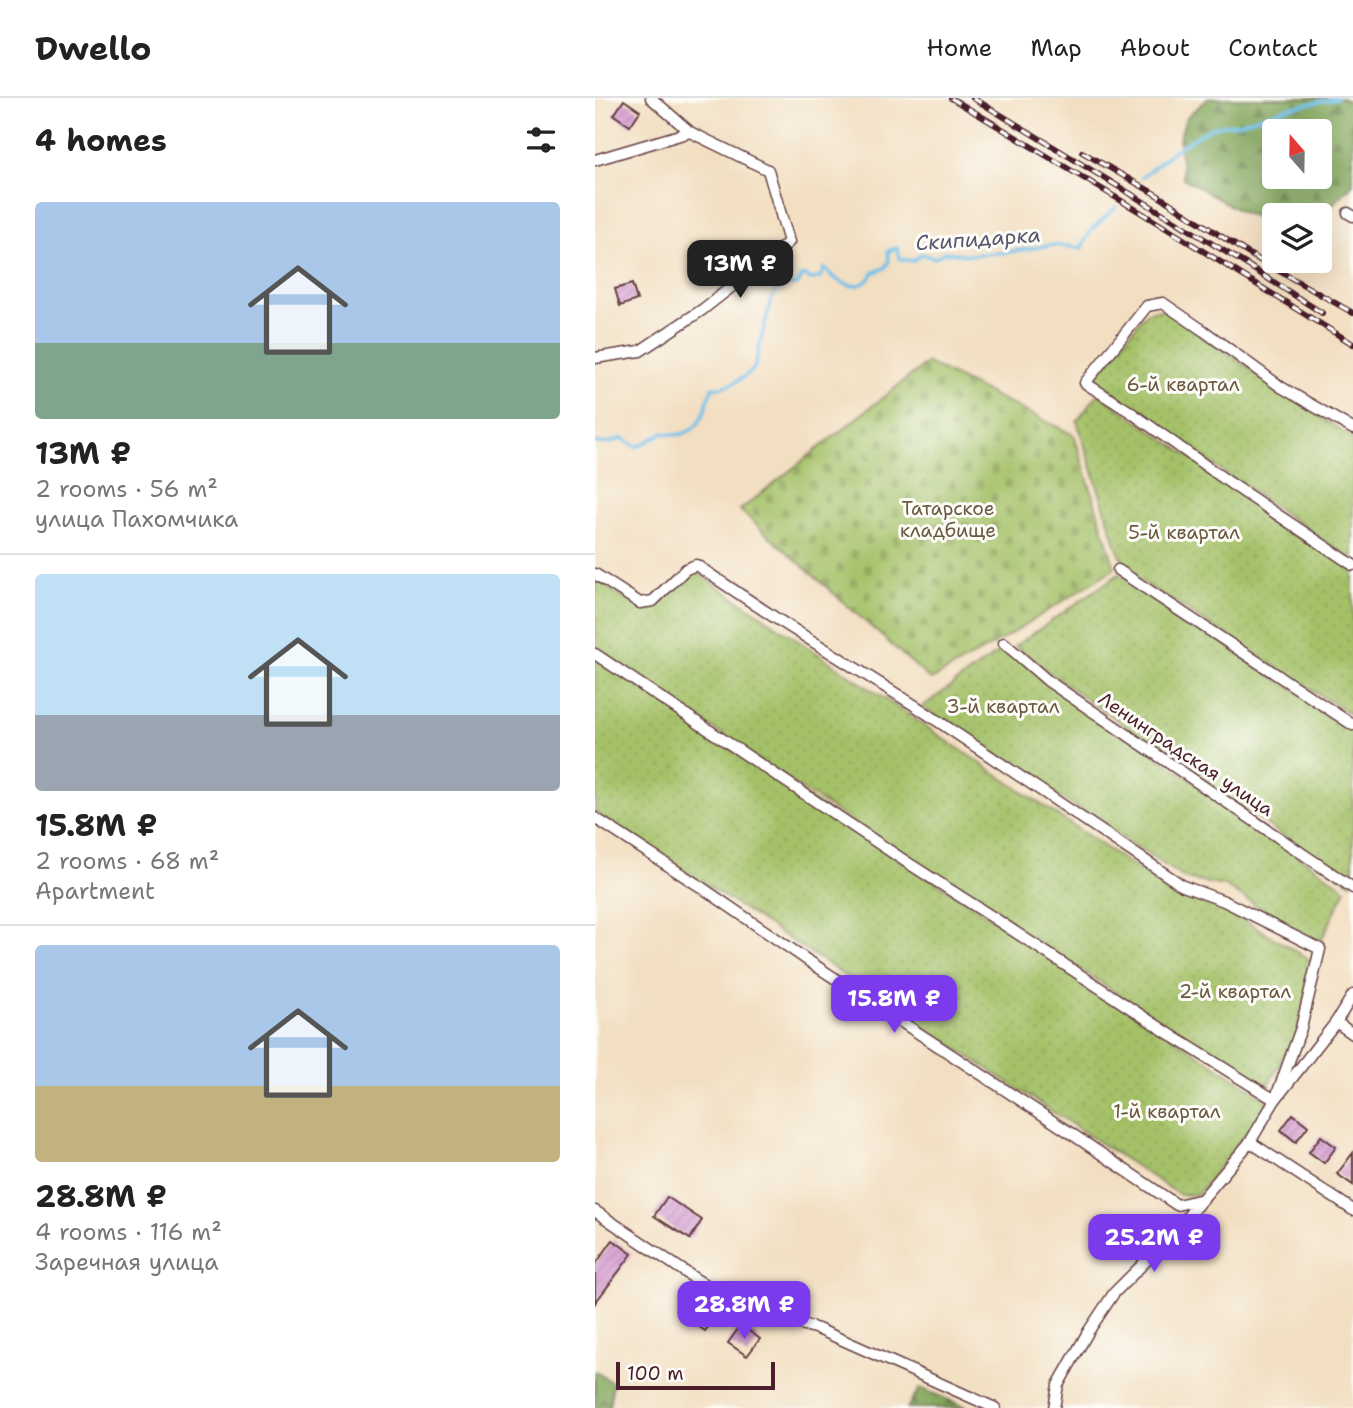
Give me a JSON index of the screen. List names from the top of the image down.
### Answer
{
  "streets": {
    "street": ["Ленинградская улица"]
  },
  "water": ["Скипидарка"],
  "parks": [
    "6-й квартал",
    "Татарское кладбище",
    "5-й квартал",
    "3-й квартал",
    "2-й квартал",
    "1-й квартал"
  ],
  "scale_bar": "100 m",
  "north": "top",
  "page": {
    "header": "Dwello",
    "nav": [
      "Home",
      "Map",
      "About",
      "Contact"
    ],
    "heading": "4 homes",
    "list": [
      {
        "name": "13M ₽",
        "note": "2 rooms · 56 m² · улица Пахомчика"
      },
      {
        "name": "15.8M ₽",
        "note": "2 rooms · 68 m² · Apartment"
      },
      {
        "name": "28.8M ₽",
        "note": "4 rooms · 116 m² · Заречная улица"
      }
    ],
    "price": [
      "13M ₽",
      "15.8M ₽",
      "25.2M ₽",
      "28.8M ₽"
    ],
    "scale": "100 m"
  }
}
